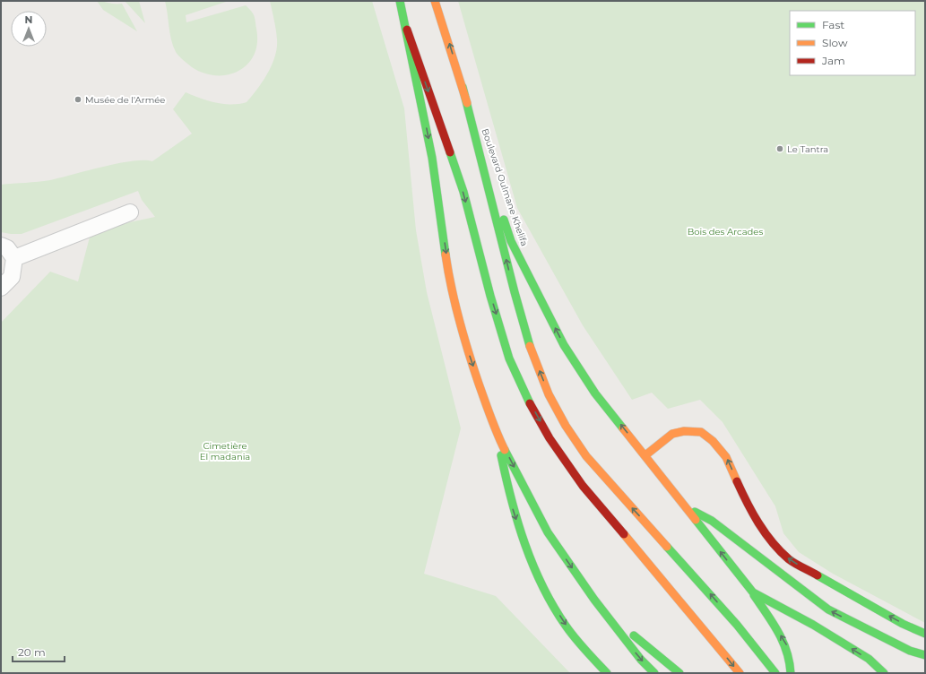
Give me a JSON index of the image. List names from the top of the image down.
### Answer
{
  "streets": {
    "main road": ["Boulevard Oulmane Khelifa"]
  },
  "parks": ["Bois des Arcades", "Cimetière El madania"],
  "places": ["Musée de l'Armée", "Le Tantra"],
  "legend": ["Fast", "Slow", "Jam"],
  "scale_bar": "20 m",
  "north": "top"
}
